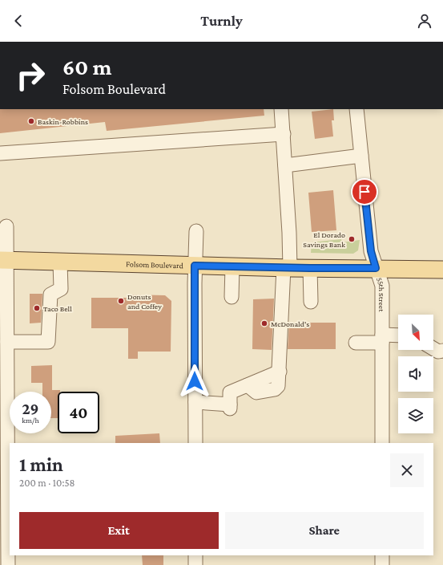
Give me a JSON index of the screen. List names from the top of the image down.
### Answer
{
  "streets": {
    "main road": ["Folsom Boulevard"],
    "street": ["55th Street"]
  },
  "crossings": [
    ["Folsom Boulevard", "55th Street"]
  ],
  "places": [
    "Baskin-Robbins",
    "El Dorado Savings Bank",
    "Donuts and Coffey",
    "Taco Bell",
    "McDonald's"
  ],
  "north": "bottom right",
  "page": {
    "header": "Turnly",
    "turn": ["60 m", "Folsom Boulevard"],
    "speed": "29 km/h",
    "limit": "40",
    "heading": ["1 min", "200 m · 10:58"],
    "buttons": ["Exit", "Share"]
  }
}
